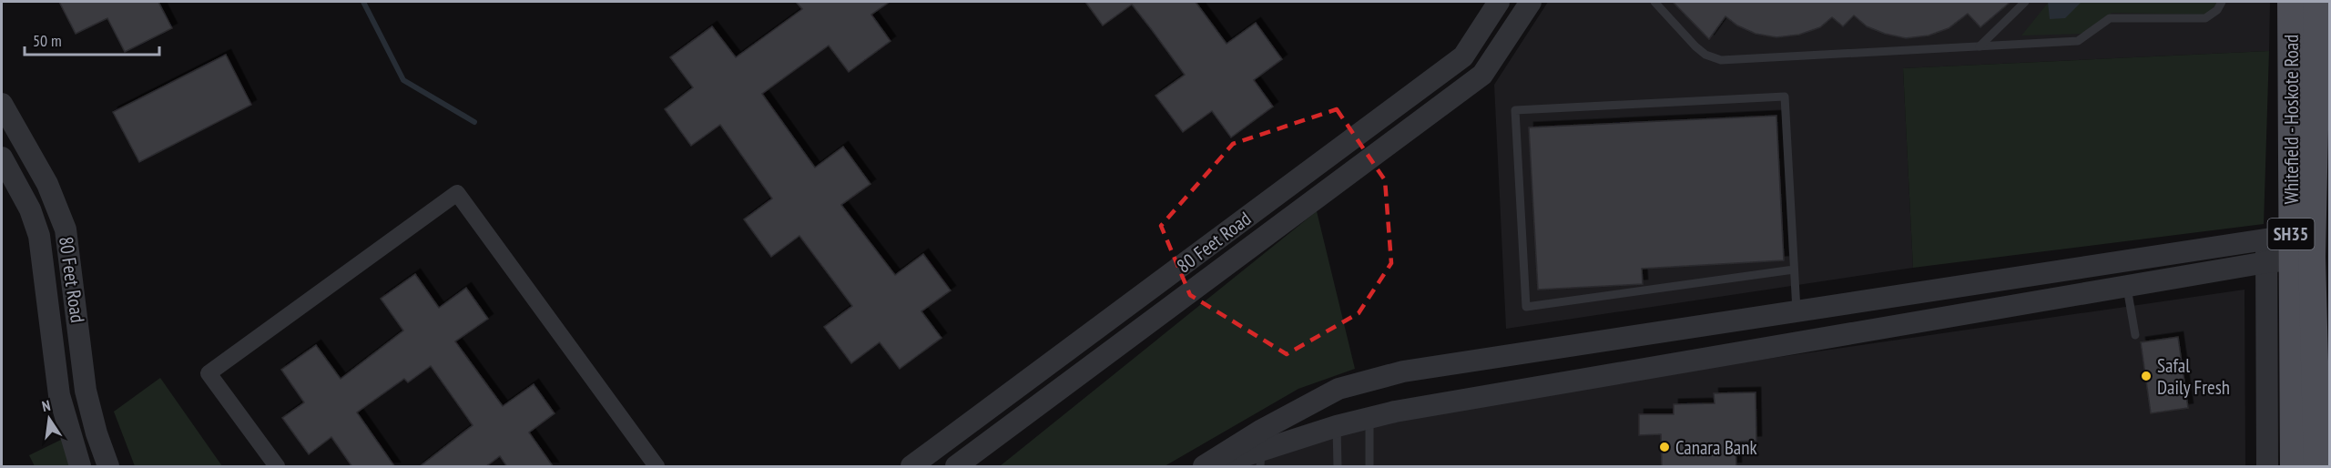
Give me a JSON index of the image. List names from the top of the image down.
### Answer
{
  "streets": {
    "main road": ["Whitefield - Hoskote Road", "SH35"],
    "street": ["80 Feet Road"]
  },
  "places": ["Safal Daily Fresh", "Canara Bank"],
  "scale_bar": "50 m",
  "north": "top"
}
